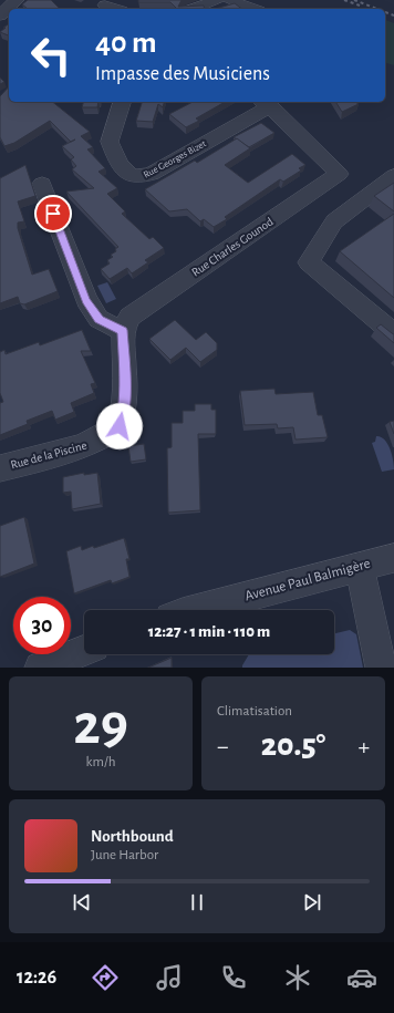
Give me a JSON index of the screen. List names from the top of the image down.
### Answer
{
  "streets": {
    "street": [
      "Rue Georges Bizet",
      "Rue Charles Gounod",
      "Rue de la Piscine",
      "Avenue Paul Balmigère"
    ]
  },
  "crossings": [
    ["Rue Georges Bizet", "Rue Charles Gounod"],
    ["Rue Charles Gounod", "Rue de la Piscine"]
  ],
  "page": {
    "turn": ["40 m", "Impasse des Musiciens"],
    "limit": "30",
    "trip": "12:27 · 1 min · 110 m",
    "tile": [
      ["29", "km/h"],
      "Climatisation"
    ],
    "heat": ["−", "20.5°", "+"],
    "song": ["Northbound", "June Harbor"],
    "tabs": "12:26"
  }
}
